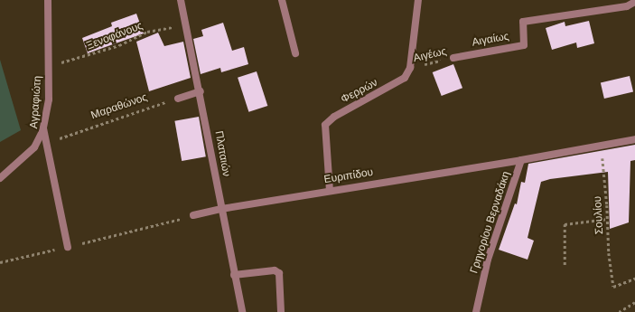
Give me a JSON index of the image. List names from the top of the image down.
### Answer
{
  "streets": {
    "street": [
      "Αιγαίως",
      "Φερρών",
      "Αγραφιώτη",
      "Πλαταιών",
      "Ευριπίδου",
      "Γρηγορίου Βερναδάκη"
    ],
    "path": [
      "Ξενοφάνους",
      "Αιγέως",
      "Μαραθώνος",
      "Σουλίου"
    ]
  },
  "crossings": [
    ["Ξενοφάνους", "Αγραφιώτη"],
    ["Ξενοφάνους", "Πλαταιών"],
    ["Αιγαίως", "Αιγέως"],
    ["Αιγέως", "Φερρών"],
    ["Φερρών", "Ευριπίδου"],
    ["Αγραφιώτη", "Μαραθώνος"],
    ["Πλαταιών", "Ευριπίδου"],
    ["Ευριπίδου", "Σουλίου"],
    ["Ευριπίδου", "Γρηγορίου Βερναδάκη"]
  ]
}
